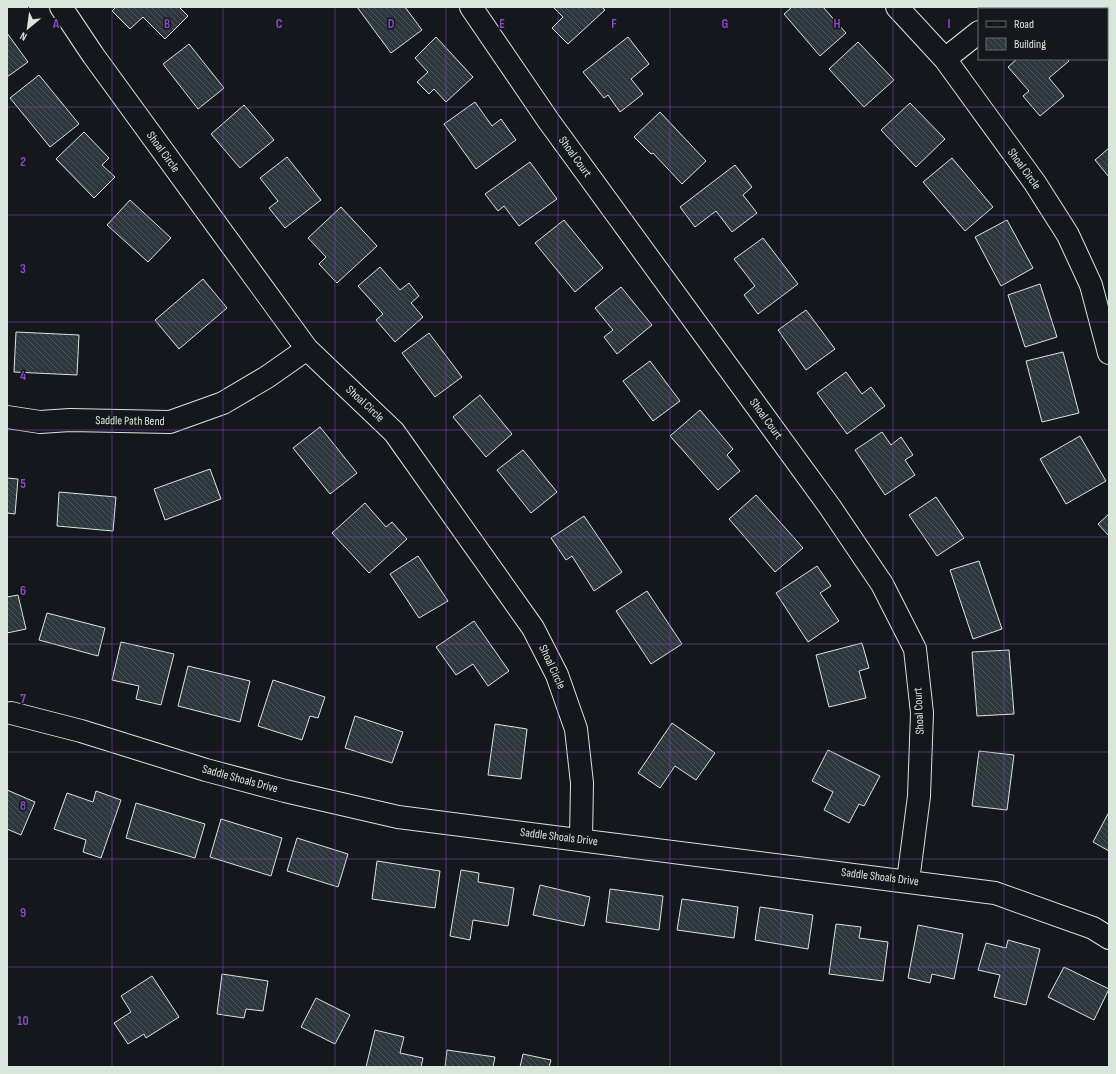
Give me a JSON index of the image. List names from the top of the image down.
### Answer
{
  "streets": {
    "street": [
      "Shoal Circle",
      "Shoal Court",
      "Saddle Path Bend",
      "Saddle Shoals Drive"
    ]
  },
  "crossings": [
    ["Shoal Circle", "Saddle Path Bend"],
    ["Shoal Circle", "Saddle Shoals Drive"],
    ["Shoal Court", "Saddle Shoals Drive"]
  ],
  "legend": ["Road", "Building"],
  "north": "bottom left",
  "grid": {
    "columns": [
      "A",
      "B",
      "C",
      "D",
      "E",
      "F",
      "G",
      "H",
      "I"
    ],
    "rows": [
      "2",
      "3",
      "4",
      "5",
      "6",
      "7",
      "8",
      "9",
      "10"
    ]
  }
}
